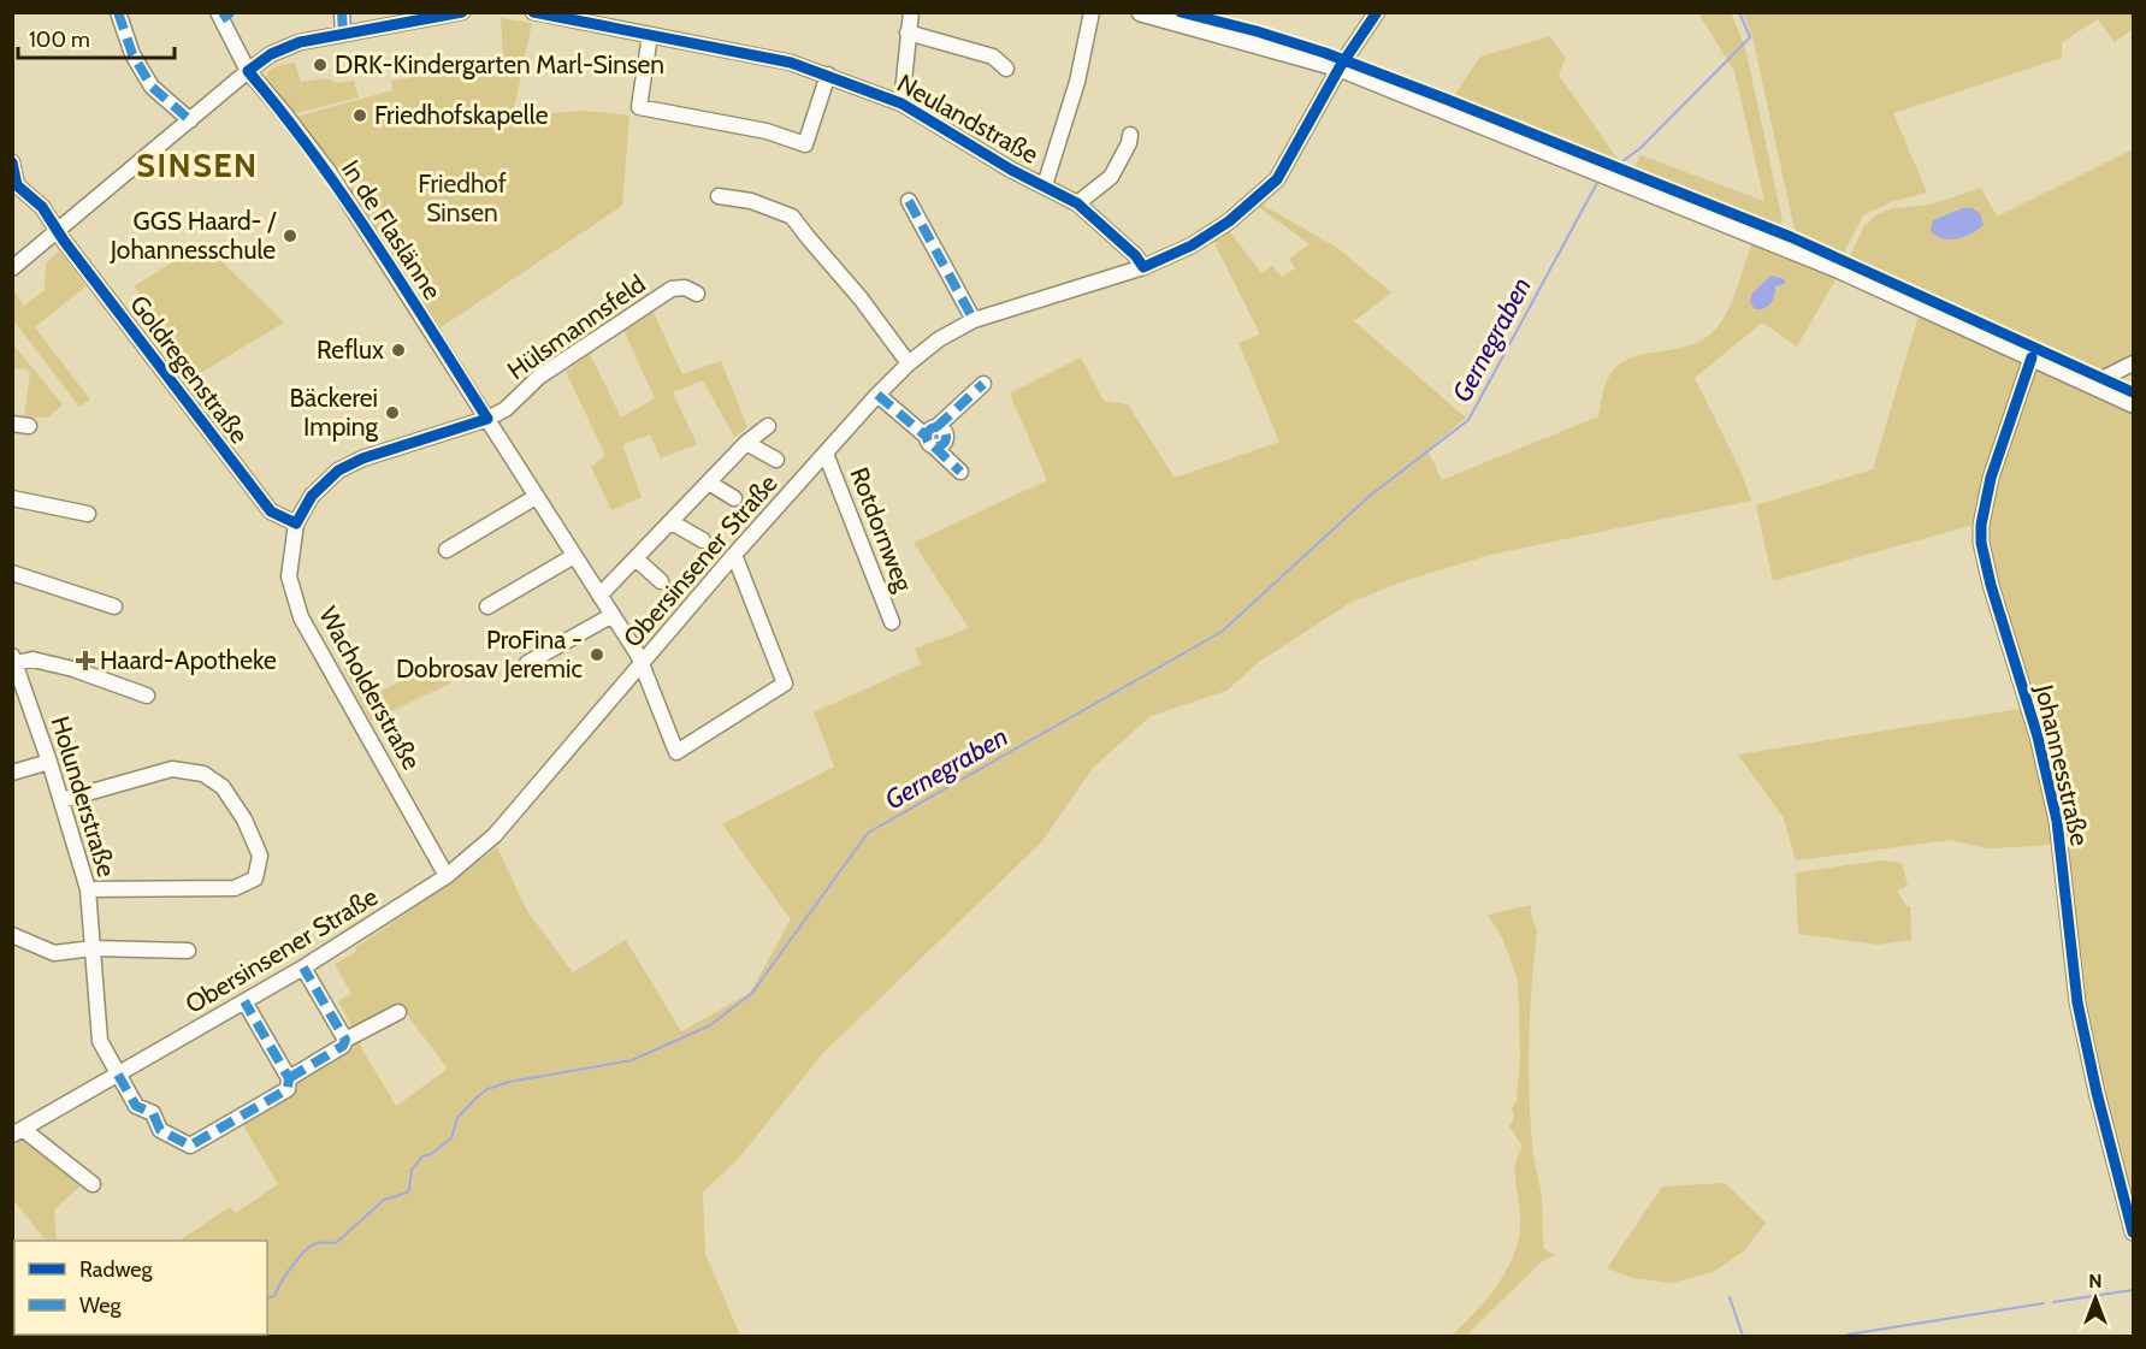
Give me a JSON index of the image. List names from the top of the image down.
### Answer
{
  "streets": {
    "street": [
      "Neulandstraße",
      "In de Flaslänne",
      "Hülsmannsfeld",
      "Goldregenstraße",
      "Rotdornweg",
      "Obersinsener Straße",
      "Wacholderstraße",
      "Johannesstraße",
      "Holunderstraße"
    ]
  },
  "crossings": [
    ["Neulandstraße", "Obersinsener Straße"],
    ["In de Flaslänne", "Hülsmannsfeld"],
    ["In de Flaslänne", "Obersinsener Straße"],
    ["In de Flaslänne", "Wacholderstraße"],
    ["Hülsmannsfeld", "Wacholderstraße"],
    ["Goldregenstraße", "Wacholderstraße"],
    ["Rotdornweg", "Obersinsener Straße"],
    ["Obersinsener Straße", "Wacholderstraße"],
    ["Obersinsener Straße", "Holunderstraße"]
  ],
  "districts": ["SINSEN"],
  "water": ["Gernegraben"],
  "parks": ["Friedhof Sinsen"],
  "places": {
    "other": [
      "DRK-Kindergarten Marl-Sinsen",
      "Friedhofskapelle",
      "GGS Haard- / Johannesschule",
      "Reflux",
      "Bäckerei Imping",
      "ProFina - Dobrosav Jeremic"
    ],
    "health": ["Haard-Apotheke"]
  },
  "legend": ["Radweg", "Weg"],
  "scale_bar": "100 m",
  "north": "top"
}
